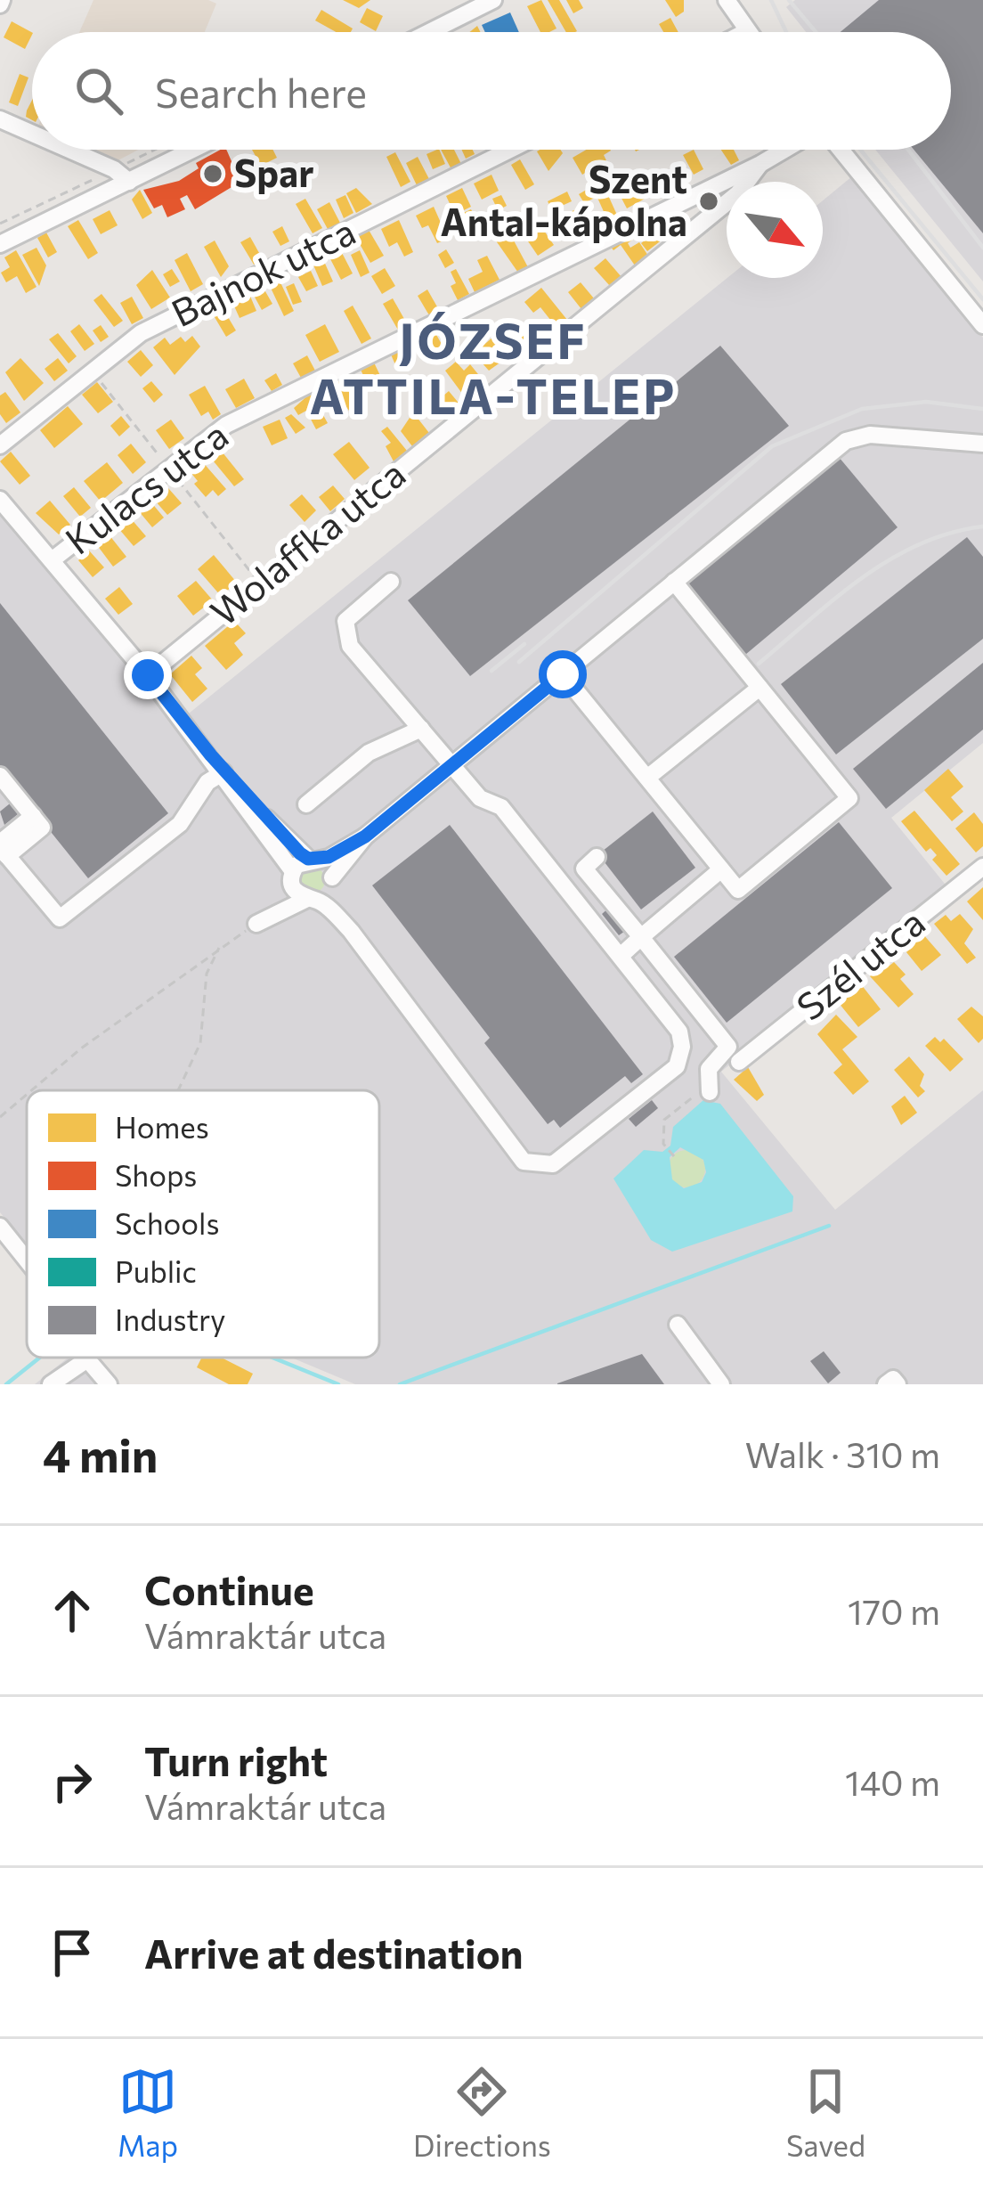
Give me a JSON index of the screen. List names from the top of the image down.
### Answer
{
  "streets": {
    "street": [
      "Bajnok utca",
      "Kulacs utca",
      "Wolaffka utca",
      "Szél utca"
    ]
  },
  "crossings": [
    ["Kulacs utca", "Wolaffka utca"]
  ],
  "districts": ["JÓZSEF ATTILA-TELEP"],
  "places": ["Spar", "Szent Antal-kápolna"],
  "legend": [
    "Homes",
    "Shops",
    "Schools",
    "Public",
    "Industry"
  ],
  "north": "bottom right",
  "page": {
    "search": "Search here",
    "heading": ["4 min", "Walk · 310 m"],
    "list": [
      ["Continue", "Vámraktár utca", "170 m"],
      ["Turn right", "Vámraktár utca", "140 m"],
      "Arrive at destination"
    ],
    "nav": ["Map", "Directions", "Saved"]
  }
}
